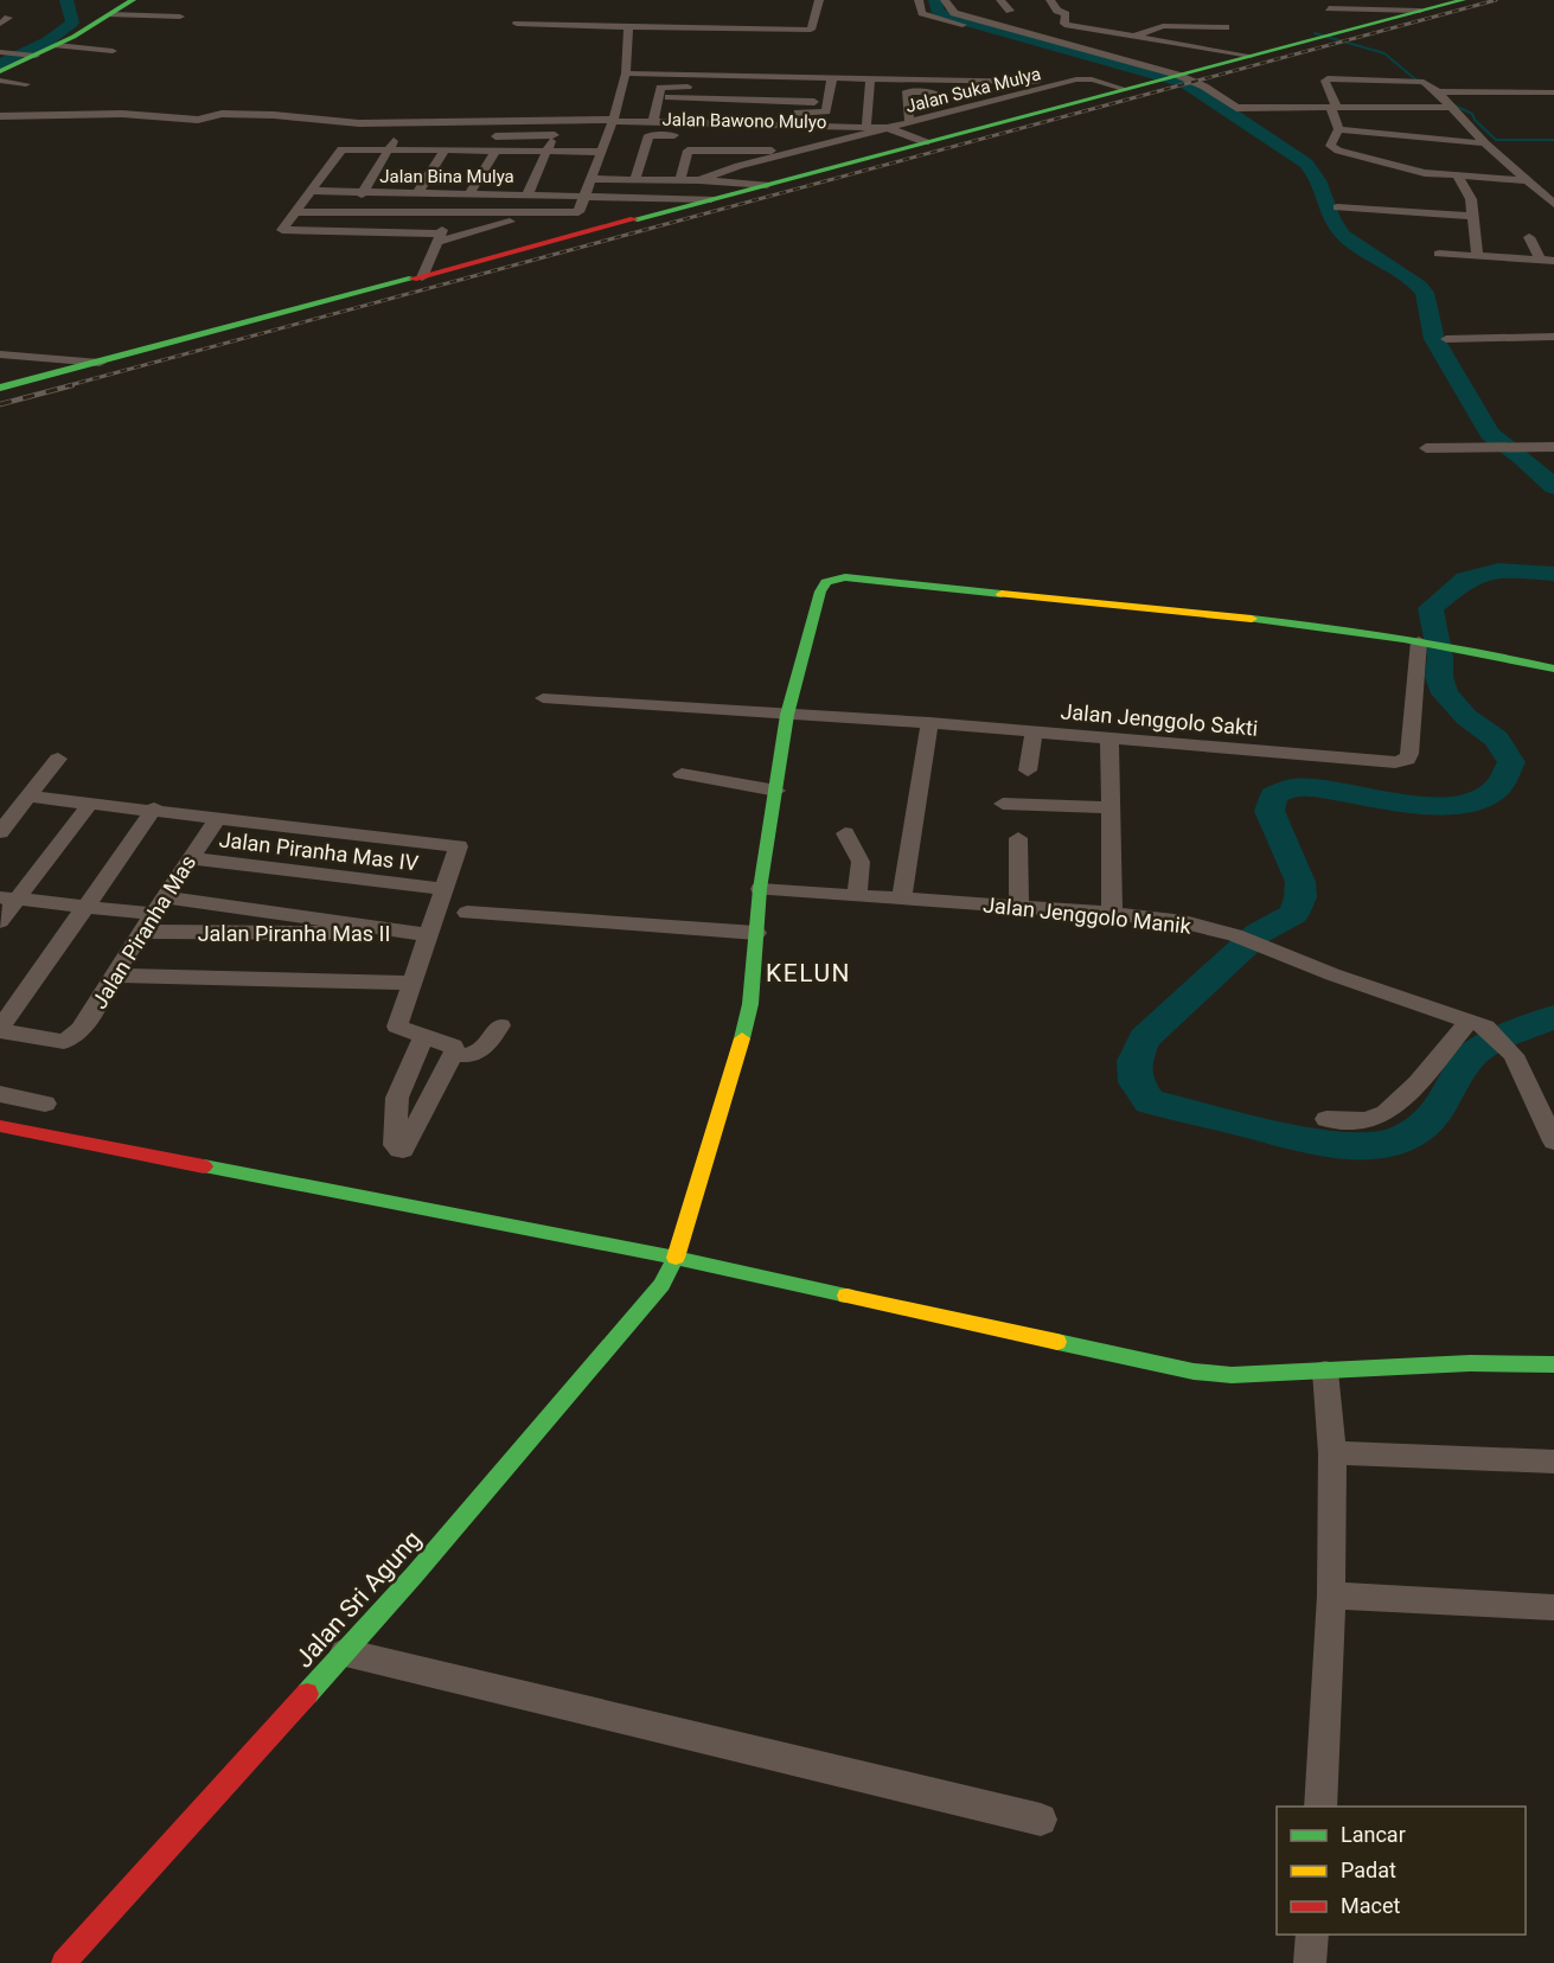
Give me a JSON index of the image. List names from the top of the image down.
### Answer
{
  "streets": {
    "street": [
      "Jalan Suka Mulya",
      "Jalan Bawono Mulyo",
      "Jalan Bina Mulya",
      "Jalan Jenggolo Sakti",
      "Jalan Piranha Mas IV",
      "Jalan Jenggolo Manik",
      "Jalan Piranha Mas",
      "Jalan Piranha Mas II",
      "Jalan Sri Agung"
    ]
  },
  "crossings": [
    ["Jalan Jenggolo Sakti", "Jalan Sri Agung"],
    ["Jalan Piranha Mas IV", "Jalan Piranha Mas"],
    ["Jalan Jenggolo Manik", "Jalan Sri Agung"],
    ["Jalan Piranha Mas", "Jalan Piranha Mas II"]
  ],
  "districts": ["KELUN"],
  "legend": ["Lancar", "Padat", "Macet"]
}
